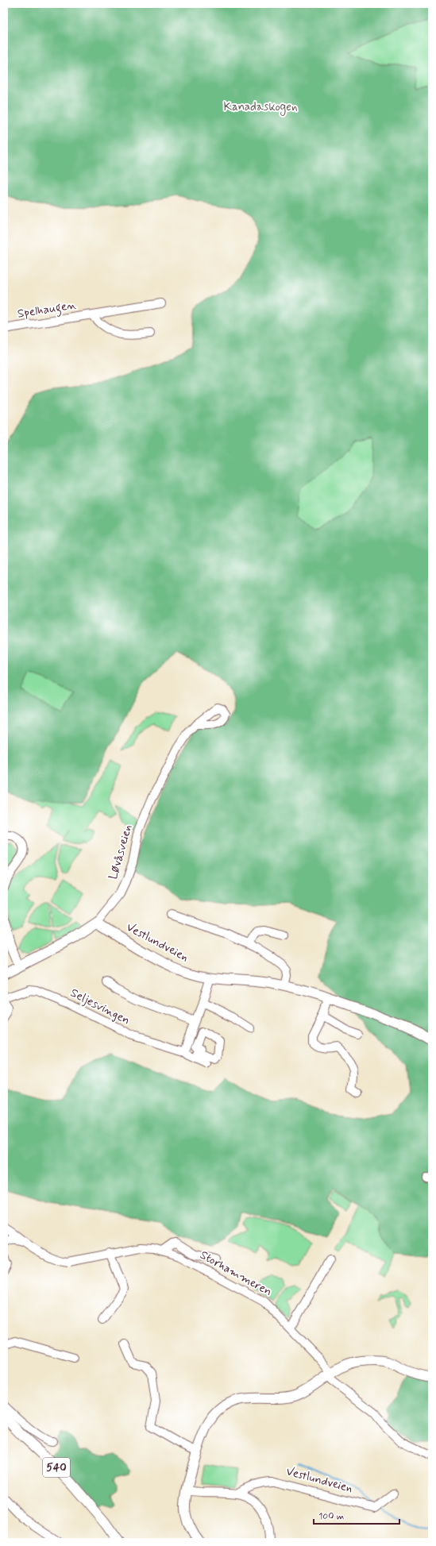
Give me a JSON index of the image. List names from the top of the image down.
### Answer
{
  "streets": {
    "main road": ["Løvåsveien", "Vestlundveien", "540"],
    "street": ["Spelhaugen", "Seljesvingen", "Storhammeren"]
  },
  "crossings": [
    ["Løvåsveien", "Vestlundveien"]
  ],
  "parks": ["Kanadaskogen"],
  "scale_bar": "100 m"
}
